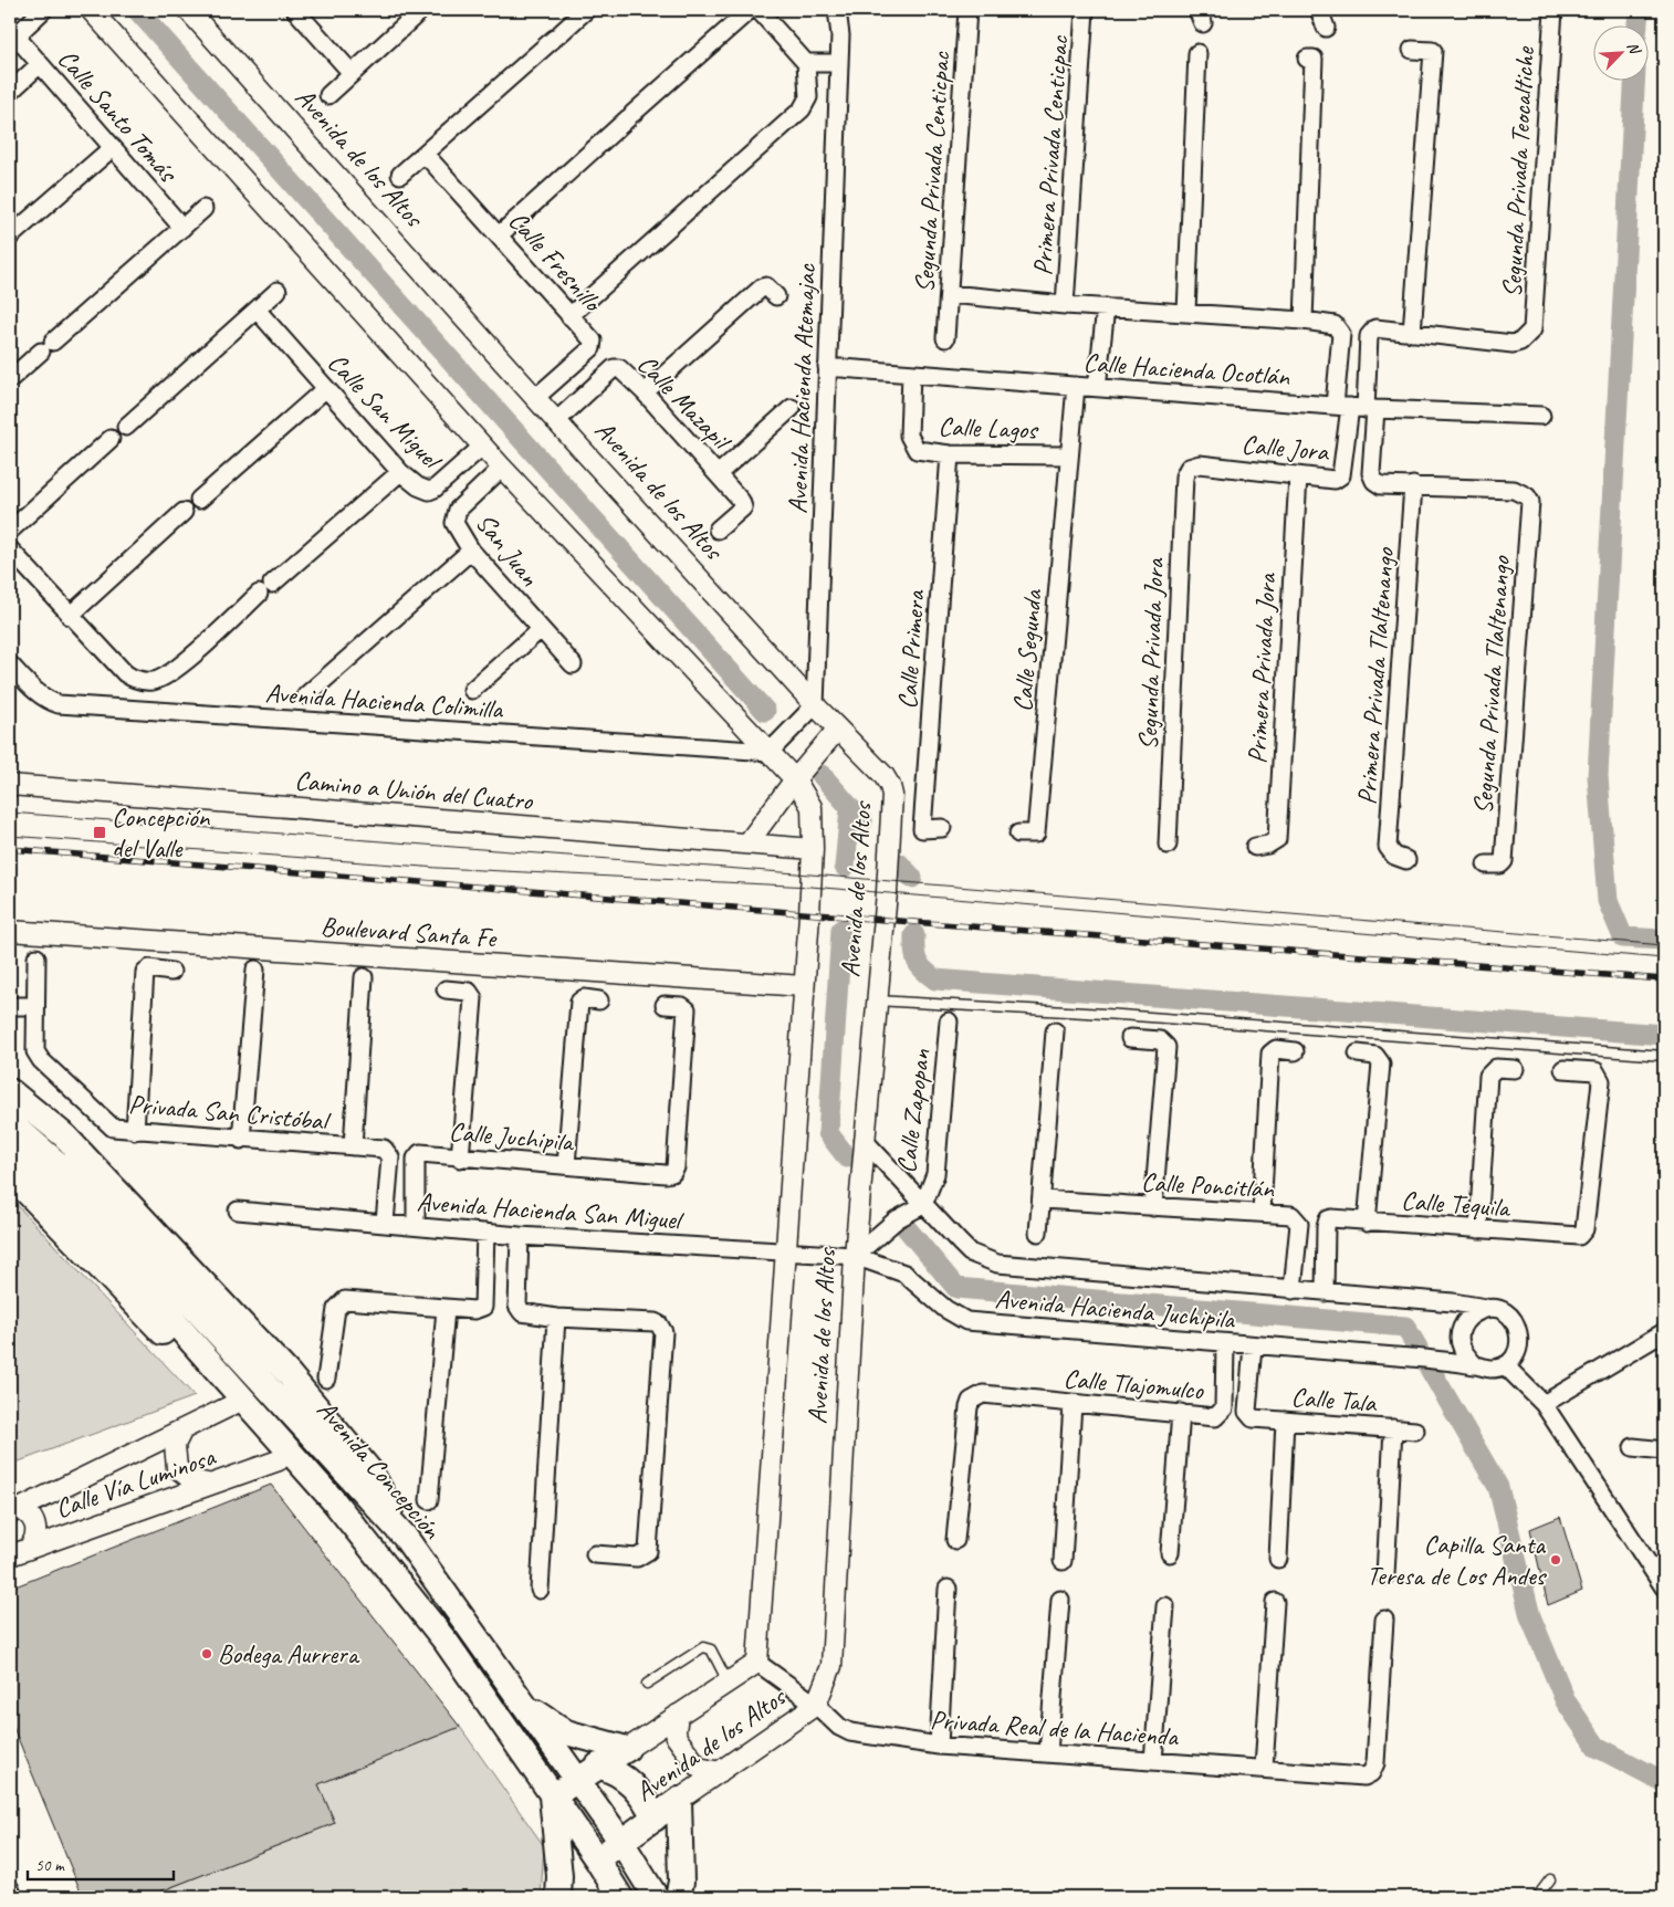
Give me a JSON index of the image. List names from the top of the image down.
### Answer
{
  "streets": {
    "main road": ["Avenida de los Altos", "Avenida Concepción"],
    "street": [
      "Calle Santo Tomás",
      "Primera Privada Centicpac",
      "Segunda Privada Centicpac",
      "Segunda Privada Teocaltiche",
      "Calle Fresnillo",
      "Calle Hacienda Ocotlán",
      "Avenida Hacienda Atemajac",
      "Calle Mazapil",
      "Calle San Miguel",
      "Calle Lagos",
      "Calle Jora",
      "San Juan",
      "Calle Primera",
      "Calle Segunda",
      "Segunda Privada Jora",
      "Primera Privada Jora",
      "Primera Privada Tlaltenango",
      "Segunda Privada Tlaltenango",
      "Avenida Hacienda Colimilla",
      "Camino a Unión del Cuatro",
      "Boulevard Santa Fe",
      "Calle Zapopan",
      "Privada San Cristóbal",
      "Calle Juchipila",
      "Calle Poncitlán",
      "Calle Tequila",
      "Avenida Hacienda San Miguel",
      "Avenida Hacienda Juchipila",
      "Calle Tlajomulco",
      "Calle Tala",
      "Calle Vía Luminosa",
      "Privada Real de la Hacienda"
    ]
  },
  "crossings": [
    ["Avenida de los Altos", "Calle Fresnillo"],
    ["Avenida de los Altos", "Avenida Hacienda Atemajac"],
    ["Avenida de los Altos", "Calle Mazapil"],
    ["Avenida de los Altos", "Calle San Miguel"],
    ["Avenida de los Altos", "San Juan"],
    ["Avenida de los Altos", "Avenida Hacienda Colimilla"],
    ["Avenida de los Altos", "Camino a Unión del Cuatro"],
    ["Avenida de los Altos", "Boulevard Santa Fe"],
    ["Avenida de los Altos", "Avenida Hacienda San Miguel"],
    ["Avenida de los Altos", "Avenida Hacienda Juchipila"],
    ["Avenida de los Altos", "Avenida Concepción"],
    ["Avenida de los Altos", "Privada Real de la Hacienda"],
    ["Calle Hacienda Ocotlán", "Avenida Hacienda Atemajac"],
    ["Calle Hacienda Ocotlán", "Calle Lagos"],
    ["Calle Hacienda Ocotlán", "Calle Jora"],
    ["Calle Lagos", "Calle Primera"],
    ["Calle Lagos", "Calle Segunda"],
    ["Calle Jora", "Segunda Privada Jora"],
    ["Calle Jora", "Primera Privada Jora"],
    ["Primera Privada Tlaltenango", "Segunda Privada Tlaltenango"],
    ["Calle Zapopan", "Avenida Hacienda Juchipila"],
    ["Privada San Cristóbal", "Avenida Hacienda San Miguel"],
    ["Calle Juchipila", "Avenida Hacienda San Miguel"],
    ["Calle Poncitlán", "Avenida Hacienda Juchipila"],
    ["Calle Tequila", "Avenida Hacienda Juchipila"],
    ["Avenida Hacienda San Miguel", "Avenida Hacienda Juchipila"],
    ["Avenida Hacienda Juchipila", "Calle Tlajomulco"],
    ["Avenida Hacienda Juchipila", "Calle Tala"]
  ],
  "places": {
    "transit": ["Concepción del Valle"],
    "other": ["Capilla Santa Teresa de Los Andes", "Bodega Aurrera"]
  },
  "scale_bar": "50 m",
  "north": "top right"
}
